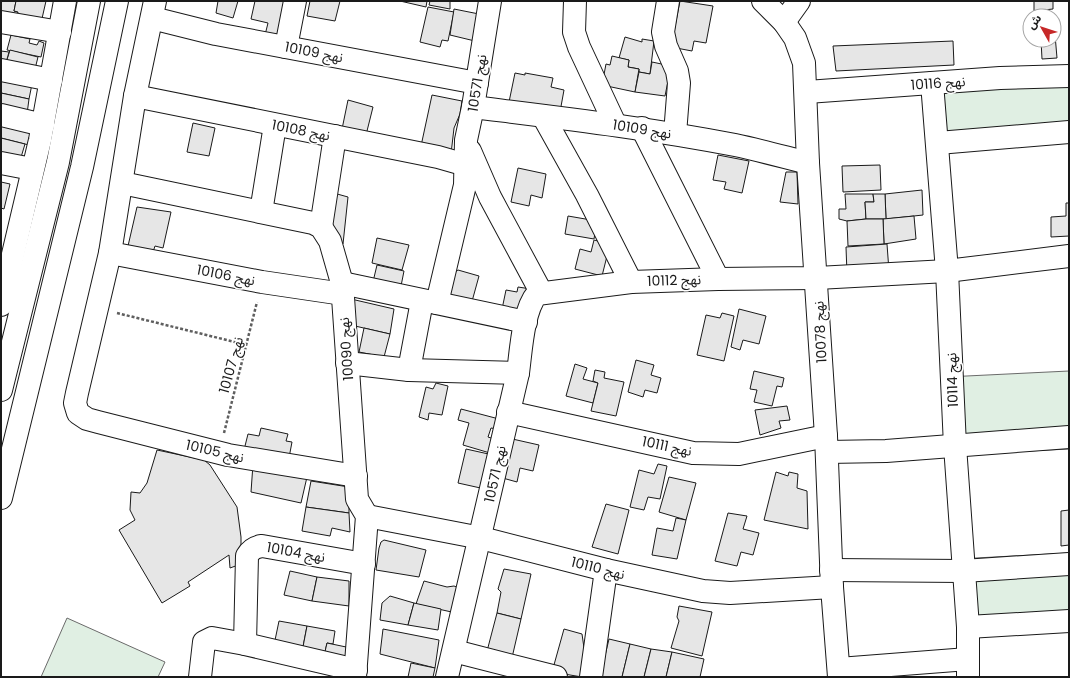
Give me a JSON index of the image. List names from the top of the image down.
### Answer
{
  "streets": {
    "main road": [
      "نهج 10109",
      "نهج 10571",
      "نهج 10116",
      "نهج 10108",
      "نهج 10106",
      "نهج 10112",
      "نهج 10078",
      "نهج 10090",
      "نهج 10114",
      "نهج 10111",
      "نهج 10105",
      "نهج 10104",
      "نهج 10110"
    ],
    "path": ["نهج 10107"]
  },
  "crossings": [
    ["نهج 10109", "نهج 10571"],
    ["نهج 10109", "نهج 10078"],
    ["نهج 10571", "نهج 10108"],
    ["نهج 10571", "نهج 10106"],
    ["نهج 10571", "نهج 10112"],
    ["نهج 10571", "نهج 10111"],
    ["نهج 10571", "نهج 10110"],
    ["نهج 10116", "نهج 10078"],
    ["نهج 10116", "نهج 10114"],
    ["نهج 10106", "نهج 10090"],
    ["نهج 10106", "نهج 10107"],
    ["نهج 10112", "نهج 10078"],
    ["نهج 10112", "نهج 10114"],
    ["نهج 10078", "نهج 10111"],
    ["نهج 10078", "نهج 10110"],
    ["نهج 10090", "نهج 10105"],
    ["نهج 10090", "نهج 10110"],
    ["نهج 10107", "نهج 10105"],
    ["نهج 10114", "نهج 10111"],
    ["نهج 10114", "نهج 10110"]
  ],
  "north": "top left"
}
